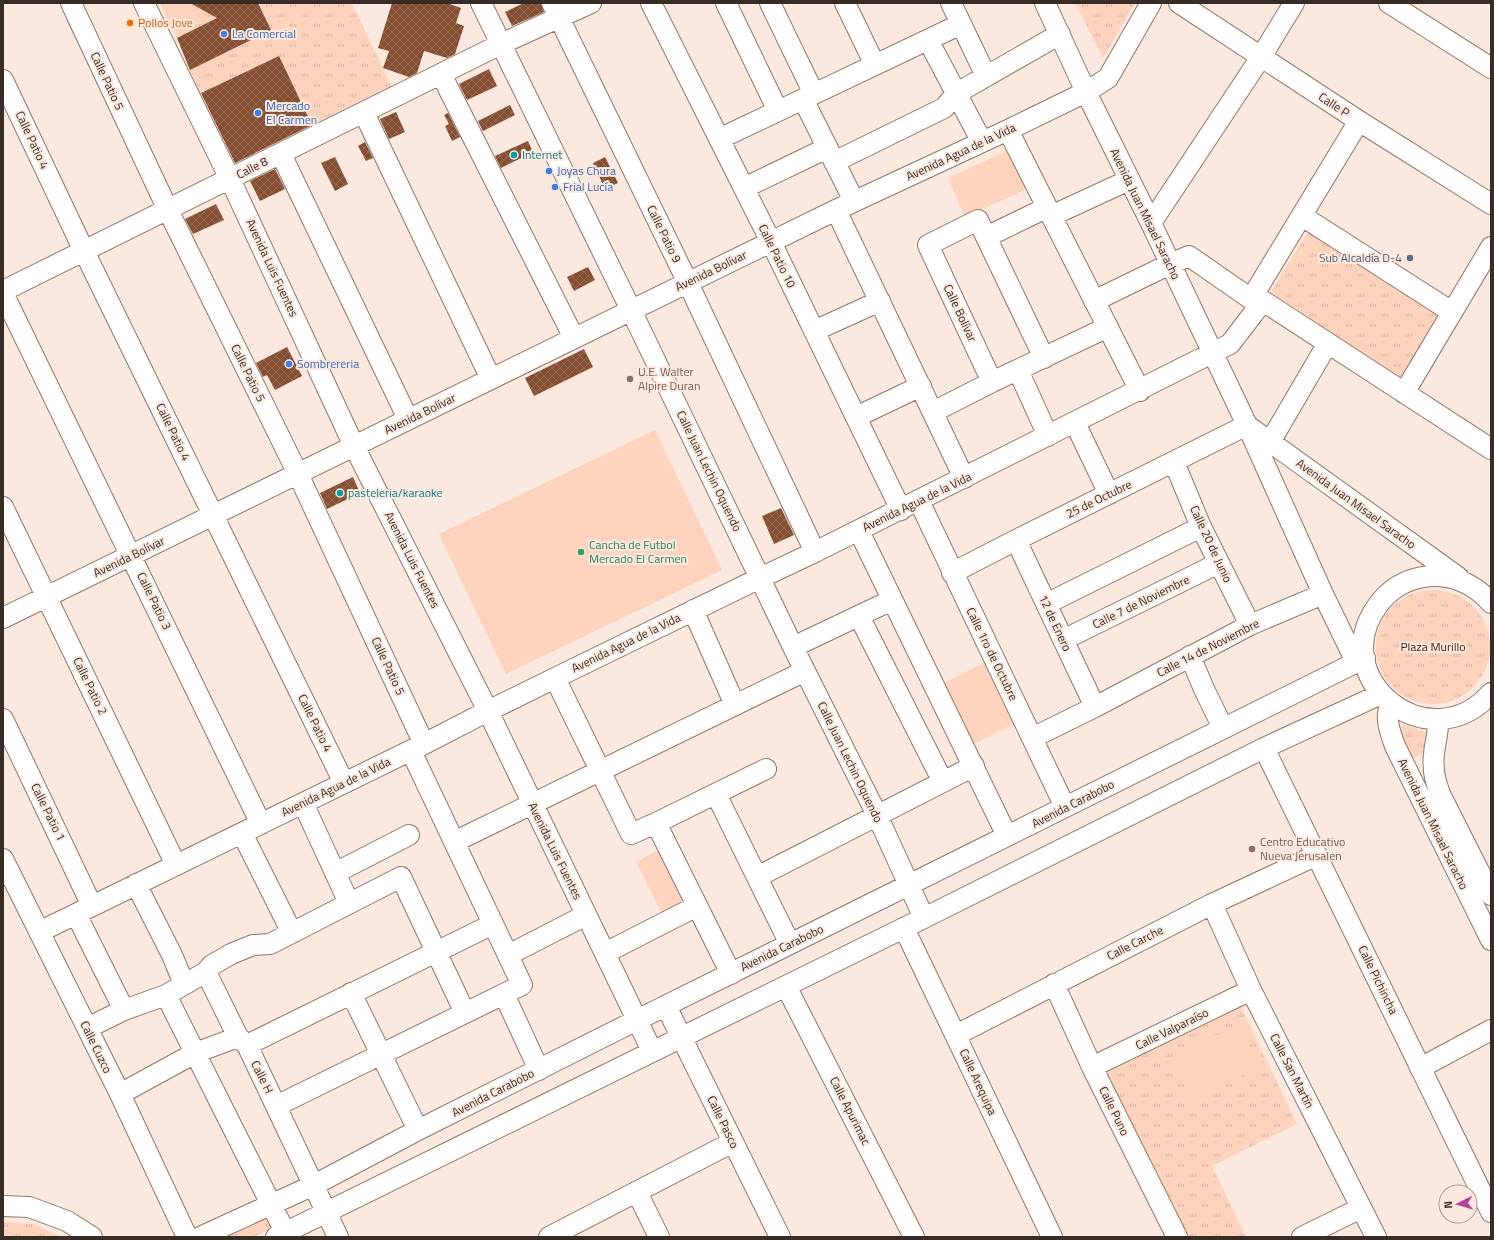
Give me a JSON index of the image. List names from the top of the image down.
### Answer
{
  "streets": {
    "street": [
      "Calle Patio 5",
      "Calle P",
      "Calle Patio 4",
      "Avenida Agua de la Vida",
      "Calle 8",
      "Avenida Juan Misael Saracho",
      "Calle Patio 9",
      "Calle Patio 10",
      "Avenida Luis Fuentes",
      "Avenida Bolívar",
      "Calle Bolívar",
      "Calle Juan Lechin Oquendo",
      "25 de Octubre",
      "Calle 20 de Junio",
      "Calle Patio 3",
      "Calle 7 de Noviembre",
      "12 de Enero",
      "Calle 14 de Noviembre",
      "Calle 1ro de Octubre",
      "Calle Patio 2",
      "Avenida Carabobo",
      "Calle Patio 1",
      "Calle Carche",
      "Calle Pichincha",
      "Calle Valparaíso",
      "Calle Cuzco",
      "Calle San Martín",
      "Calle H",
      "Calle Arequipa",
      "Calle Apurimac",
      "Calle Puno",
      "Calle Pasco"
    ]
  },
  "crossings": [
    ["Calle Patio 5", "Avenida Agua de la Vida"],
    ["Calle Patio 5", "Calle 8"],
    ["Calle Patio 5", "Avenida Bolívar"],
    ["Calle P", "Avenida Agua de la Vida"],
    ["Calle Patio 4", "Avenida Agua de la Vida"],
    ["Calle Patio 4", "Calle 8"],
    ["Calle Patio 4", "Avenida Bolívar"],
    ["Avenida Agua de la Vida", "Avenida Juan Misael Saracho"],
    ["Avenida Agua de la Vida", "Calle Patio 9"],
    ["Avenida Agua de la Vida", "Calle Patio 10"],
    ["Avenida Agua de la Vida", "Avenida Luis Fuentes"],
    ["Avenida Agua de la Vida", "Avenida Bolívar"],
    ["Avenida Agua de la Vida", "Calle Juan Lechin Oquendo"],
    ["Avenida Agua de la Vida", "Calle Patio 3"],
    ["Avenida Agua de la Vida", "Calle 1ro de Octubre"],
    ["Avenida Agua de la Vida", "Calle Patio 2"],
    ["Avenida Agua de la Vida", "Calle Patio 1"],
    ["Avenida Agua de la Vida", "Calle Cuzco"],
    ["Calle 8", "Calle Patio 9"],
    ["Calle 8", "Avenida Luis Fuentes"],
    ["Calle 8", "Calle Juan Lechin Oquendo"],
    ["Calle 8", "Calle Patio 3"],
    ["Avenida Juan Misael Saracho", "25 de Octubre"],
    ["Avenida Juan Misael Saracho", "Calle 14 de Noviembre"],
    ["Avenida Juan Misael Saracho", "Avenida Carabobo"],
    ["Calle Patio 9", "Avenida Bolívar"],
    ["Calle Patio 10", "Avenida Bolívar"],
    ["Avenida Luis Fuentes", "Avenida Bolívar"],
    ["Avenida Luis Fuentes", "Avenida Carabobo"],
    ["Avenida Bolívar", "Calle Juan Lechin Oquendo"],
    ["Avenida Bolívar", "Calle Patio 3"],
    ["Avenida Bolívar", "Calle Patio 2"],
    ["Calle Juan Lechin Oquendo", "Avenida Carabobo"],
    ["25 de Octubre", "Calle 20 de Junio"],
    ["25 de Octubre", "12 de Enero"],
    ["25 de Octubre", "Calle 1ro de Octubre"],
    ["Calle 20 de Junio", "Calle 7 de Noviembre"],
    ["Calle 20 de Junio", "Calle 14 de Noviembre"],
    ["Calle 7 de Noviembre", "12 de Enero"],
    ["12 de Enero", "Calle 14 de Noviembre"],
    ["Calle 14 de Noviembre", "Calle 1ro de Octubre"],
    ["Calle 1ro de Octubre", "Avenida Carabobo"],
    ["Avenida Carabobo", "Calle H"],
    ["Avenida Carabobo", "Calle Pasco"],
    ["Calle Carche", "Calle Pichincha"],
    ["Calle Carche", "Calle San Martín"],
    ["Calle Carche", "Calle Arequipa"],
    ["Calle Carche", "Calle Puno"],
    ["Calle Valparaíso", "Calle San Martín"],
    ["Calle Valparaíso", "Calle Puno"]
  ],
  "parks": ["Plaza Murillo"],
  "places": [
    "Pollos Jove",
    "La Comercial",
    "Mercado El Carmen",
    "Internet",
    "Joyas Chura",
    "Frial Lucía",
    "Sub Alcaldía D-4",
    "Sombrereria",
    "U.E. Walter Alpire Duran",
    "pasteleria/karaoke",
    "Cancha de Futbol Mercado El Carmen",
    "Centro Educativo Nueva Jerusalen"
  ],
  "north": "left"
}
